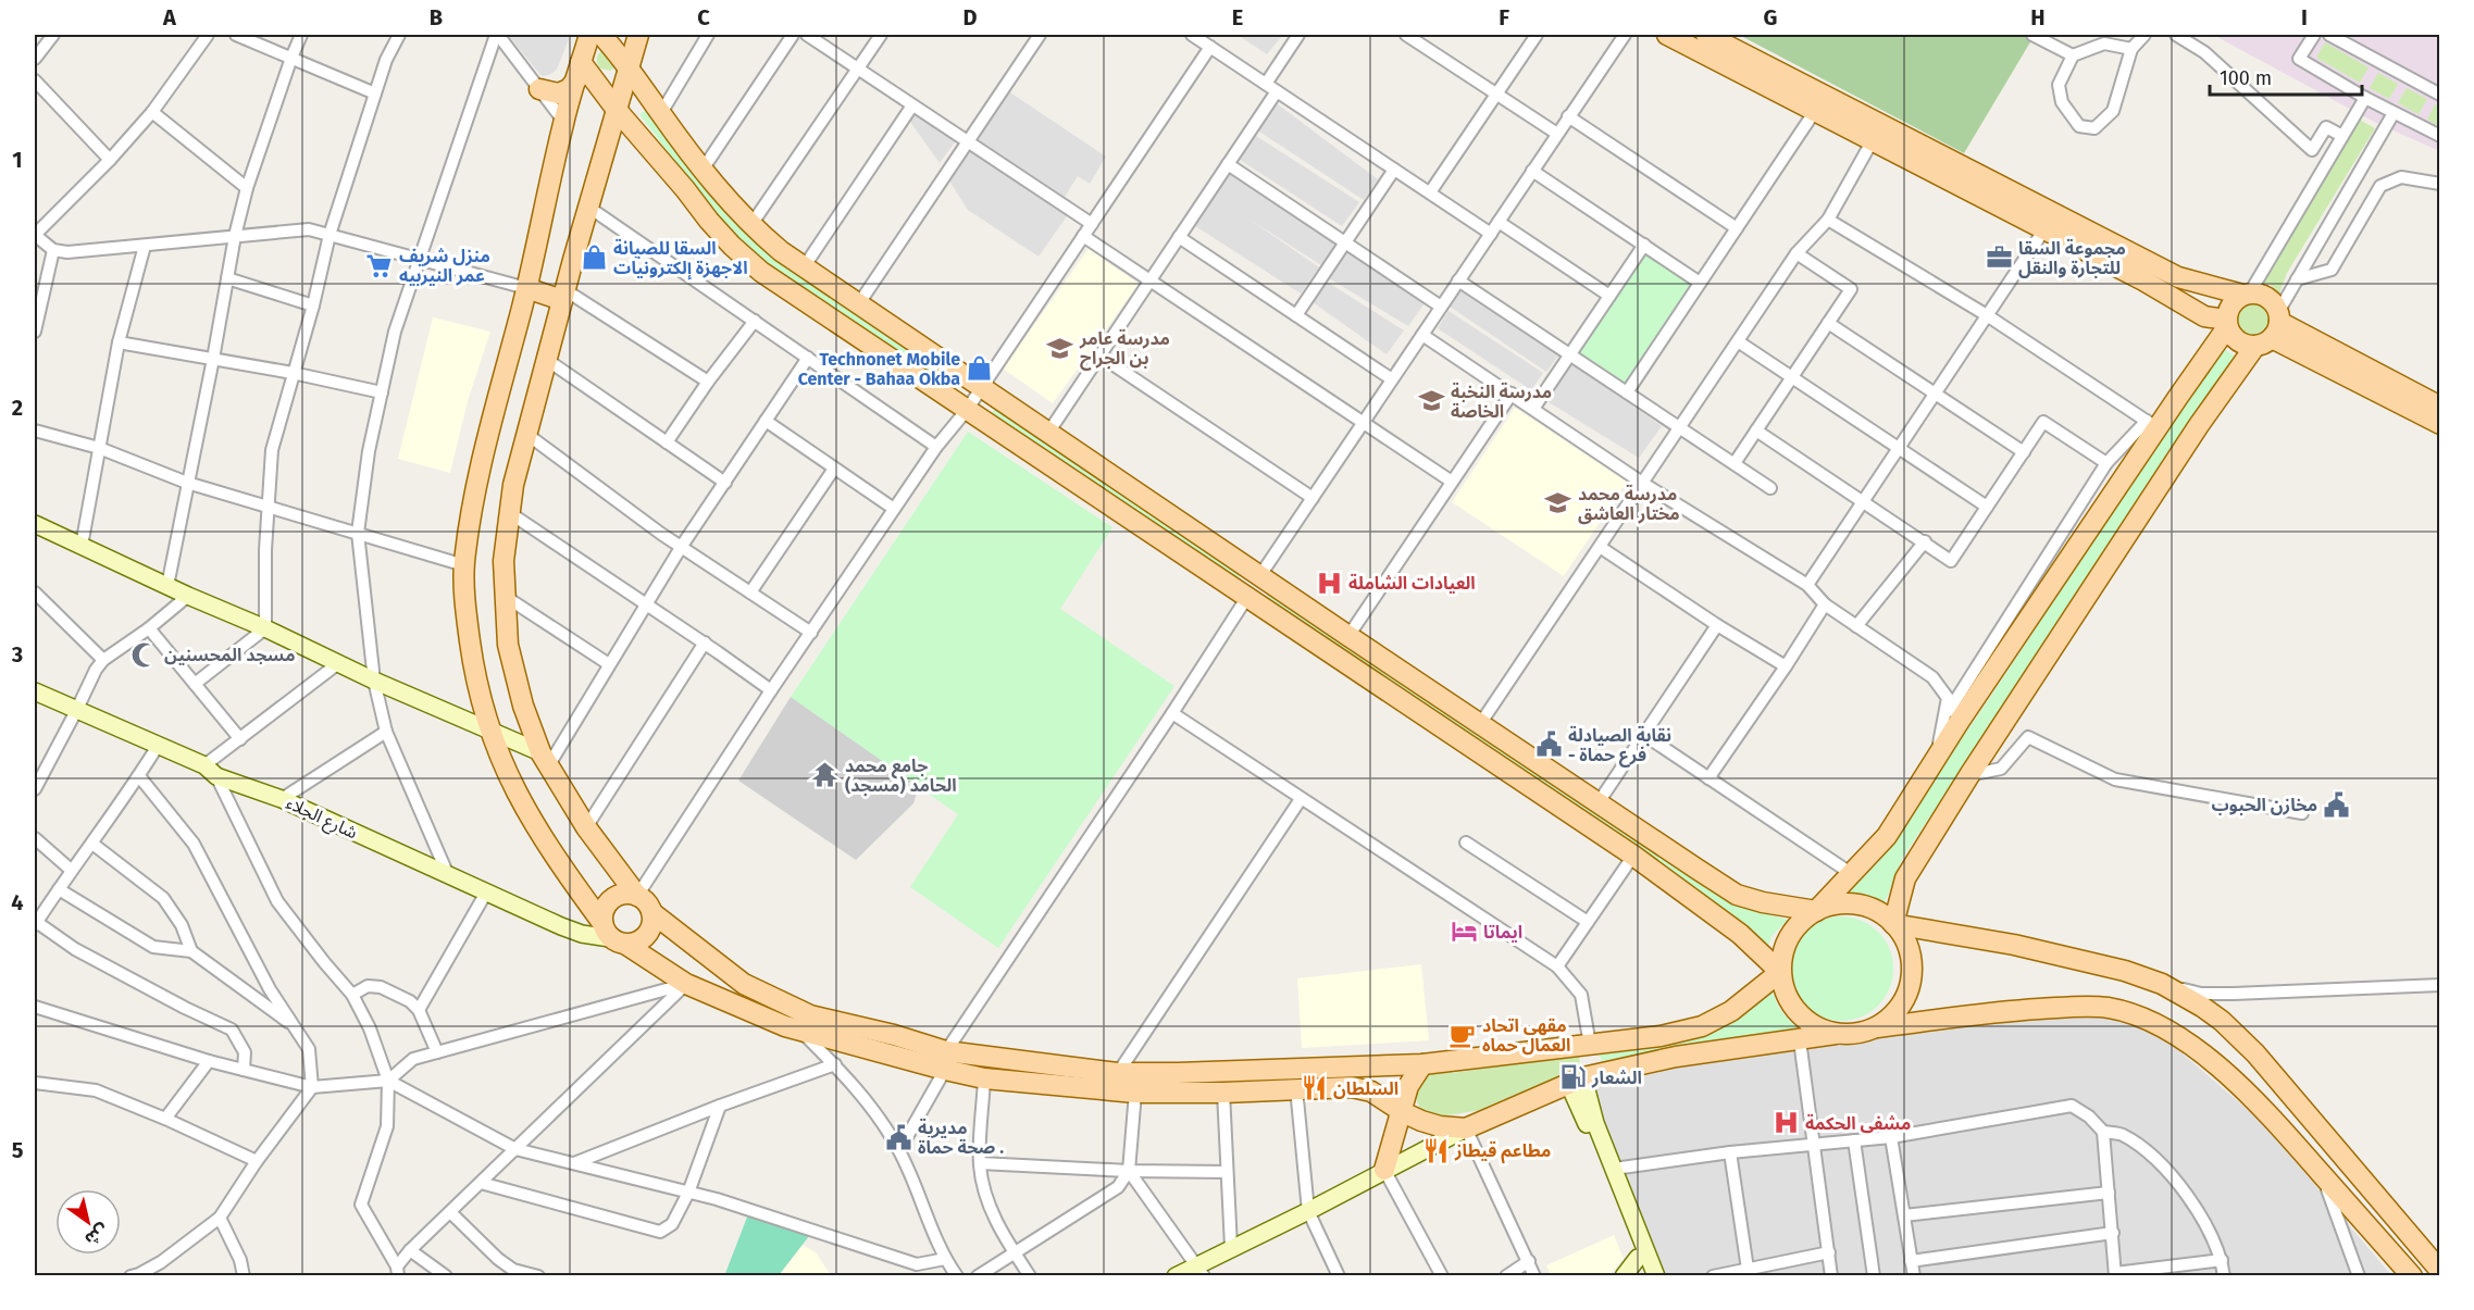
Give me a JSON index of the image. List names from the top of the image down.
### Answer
{
  "streets": {
    "main road": ["شارع الجلاء"]
  },
  "places": {
    "shop": ["السقا للصيانة الاجهزة إلكترونيات", "Technonet Mobile Center - Bahaa Okba"],
    "office": ["مجموعة السقا للتجارة والنقل"],
    "supermarket": ["منزل شريف عمر النيربيه"],
    "school or university": ["مدرسة عامر بن الجراح", "مدرسة النخبة الخاصة", "مدرسة محمد مختار العاشق"],
    "hospital": ["العيادات الشاملة", "مشفى الحكمة"],
    "mosque": ["مسجد المحسنين"],
    "public building": ["نقابة الصيادلة - فرع حماة", "مخازن الحبوب", "مديرية صحة حماة ."],
    "temple": ["جامع محمد الحامد (مسجد)"],
    "hotel": ["ايماتا"],
    "cafe": ["مقهى اتحاد العمال حماه"],
    "fuel station": ["الشعار"],
    "restaurant": ["السلطان", "مطاعم قيطاز"]
  },
  "scale_bar": "100 m",
  "north": "bottom right",
  "grid": {
    "columns": [
      "A",
      "B",
      "C",
      "D",
      "E",
      "F",
      "G",
      "H",
      "I"
    ],
    "rows": [
      "1",
      "2",
      "3",
      "4",
      "5"
    ]
  }
}
